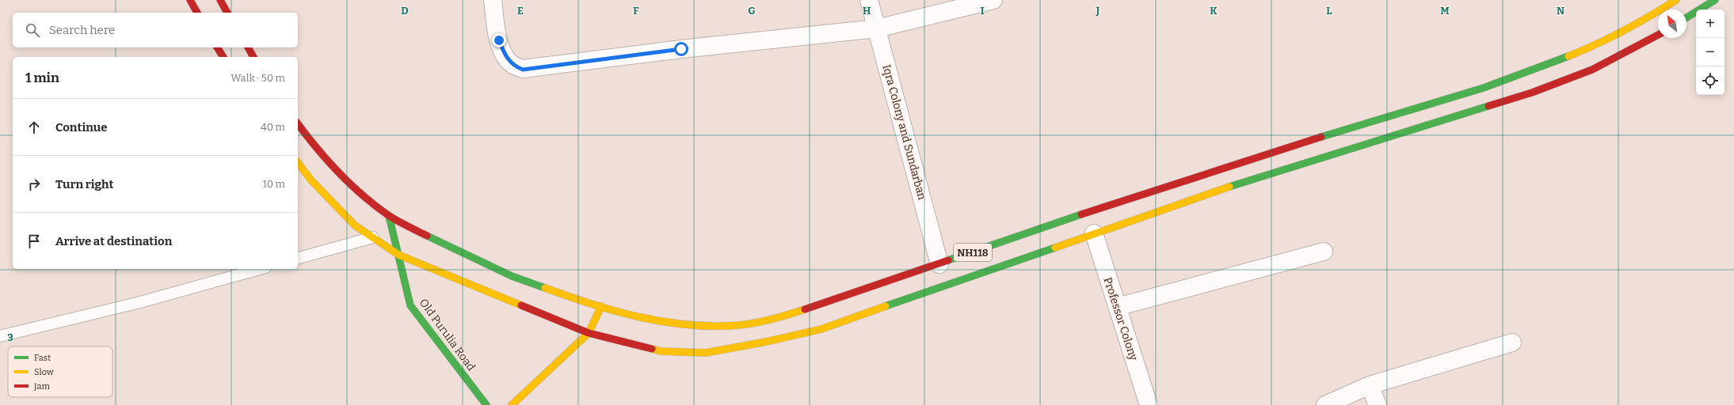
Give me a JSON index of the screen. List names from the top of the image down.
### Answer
{
  "streets": {
    "main road": ["NH118", "Old Purulia Road"],
    "street": ["Iqra Colony and Sundarban", "Professor Colony"]
  },
  "crossings": [
    ["Iqra Colony and Sundarban", "NH118"],
    ["NH118", "Professor Colony"],
    ["NH118", "Old Purulia Road"]
  ],
  "legend": ["Fast", "Slow", "Jam"],
  "north": "top left",
  "page": {
    "map_buttons": ["+", "−"],
    "search": "Search here",
    "heading": ["1 min", "Walk · 50 m"],
    "list": [
      ["Continue", "40 m"],
      ["Turn right", "10 m"],
      "Arrive at destination"
    ]
  },
  "grid": {
    "columns": [
      "D",
      "E",
      "F",
      "G",
      "H",
      "I",
      "J",
      "K",
      "L",
      "M",
      "N"
    ],
    "rows": ["3"]
  }
}
